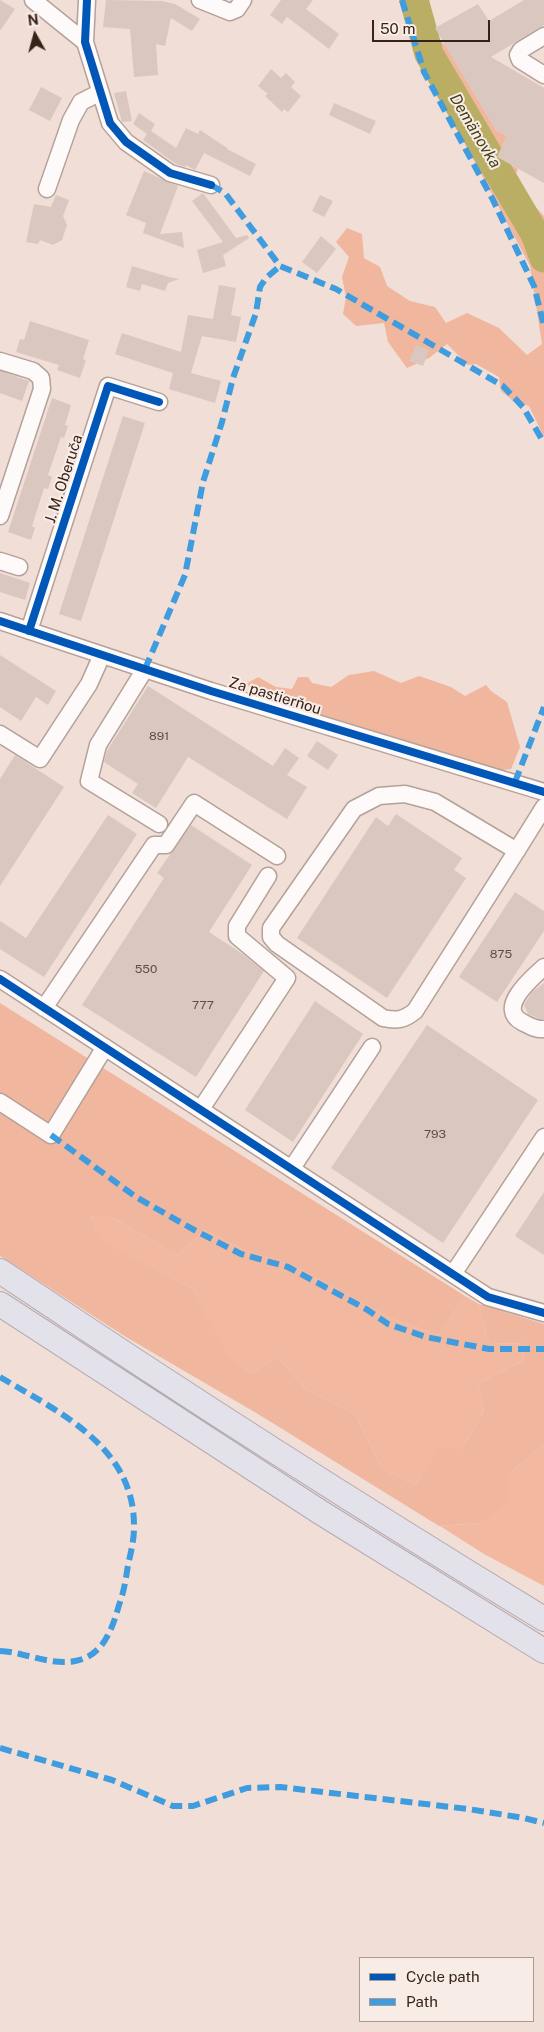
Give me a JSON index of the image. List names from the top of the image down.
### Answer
{
  "streets": {
    "street": ["J. M. Oberuča", "Za pastierňou"]
  },
  "crossings": [
    ["J. M. Oberuča", "Za pastierňou"]
  ],
  "water": ["Demänovka"],
  "house_numbers": [
    "891",
    "875",
    "550",
    "777",
    "793"
  ],
  "legend": ["Cycle path", "Path"],
  "scale_bar": "50 m",
  "north": "top"
}
